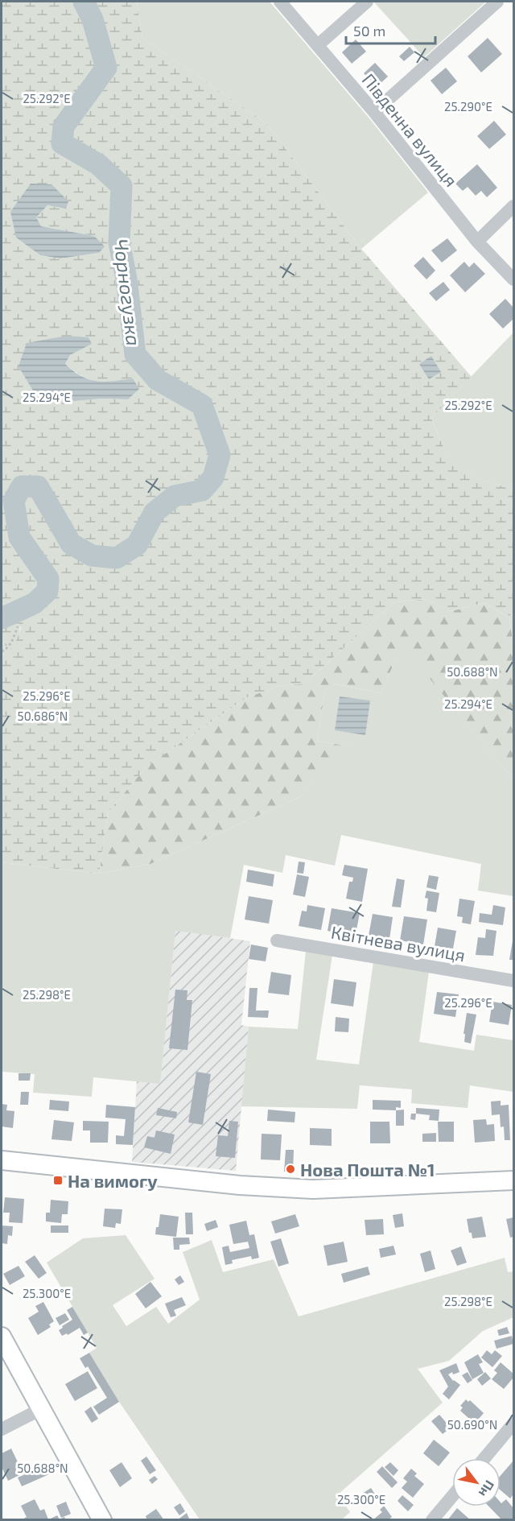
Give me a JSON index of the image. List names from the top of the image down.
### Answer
{
  "streets": {
    "street": ["Південна вулиця", "Квітнева вулиця"]
  },
  "water": ["Чорногузка"],
  "places": {
    "other": ["Нова Пошта №1"],
    "transit": ["На вимогу"]
  },
  "scale_bar": "50 m",
  "north": "bottom right",
  "coordinates": [
    "25.292°E",
    "25.290°E",
    "25.294°E",
    "50.688°N",
    "25.296°E",
    "50.686°N",
    "25.298°E",
    "25.300°E",
    "50.690°N"
  ]
}
